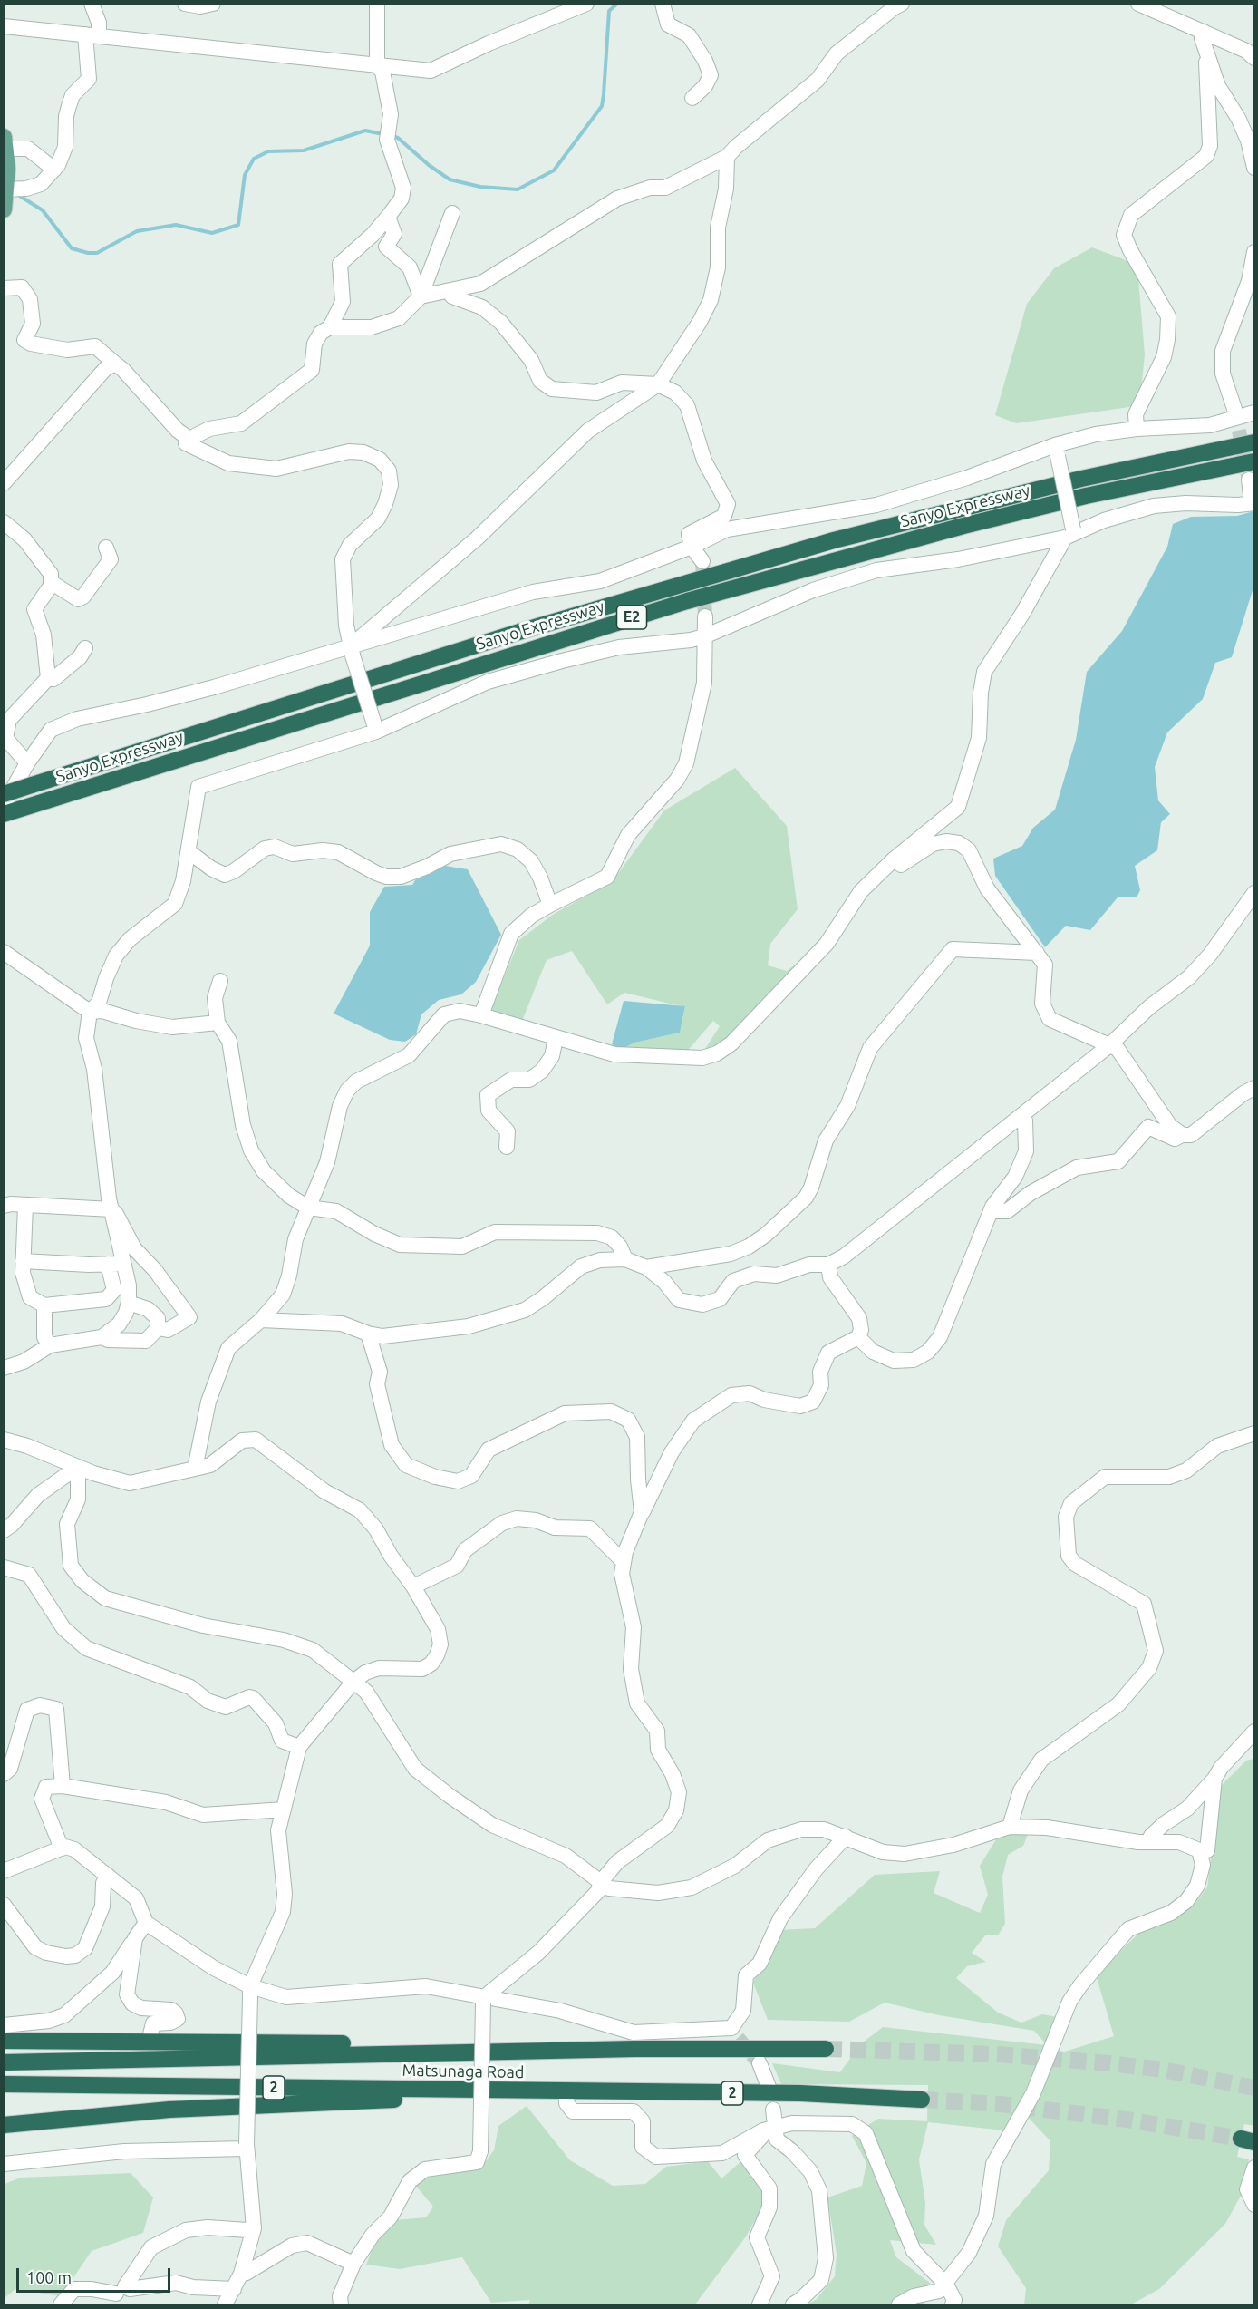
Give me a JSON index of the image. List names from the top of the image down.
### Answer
{
  "streets": {
    "highway": [
      "Sanyo Expressway",
      "E2",
      "Matsunaga Road",
      "2"
    ]
  },
  "scale_bar": "100 m"
}
